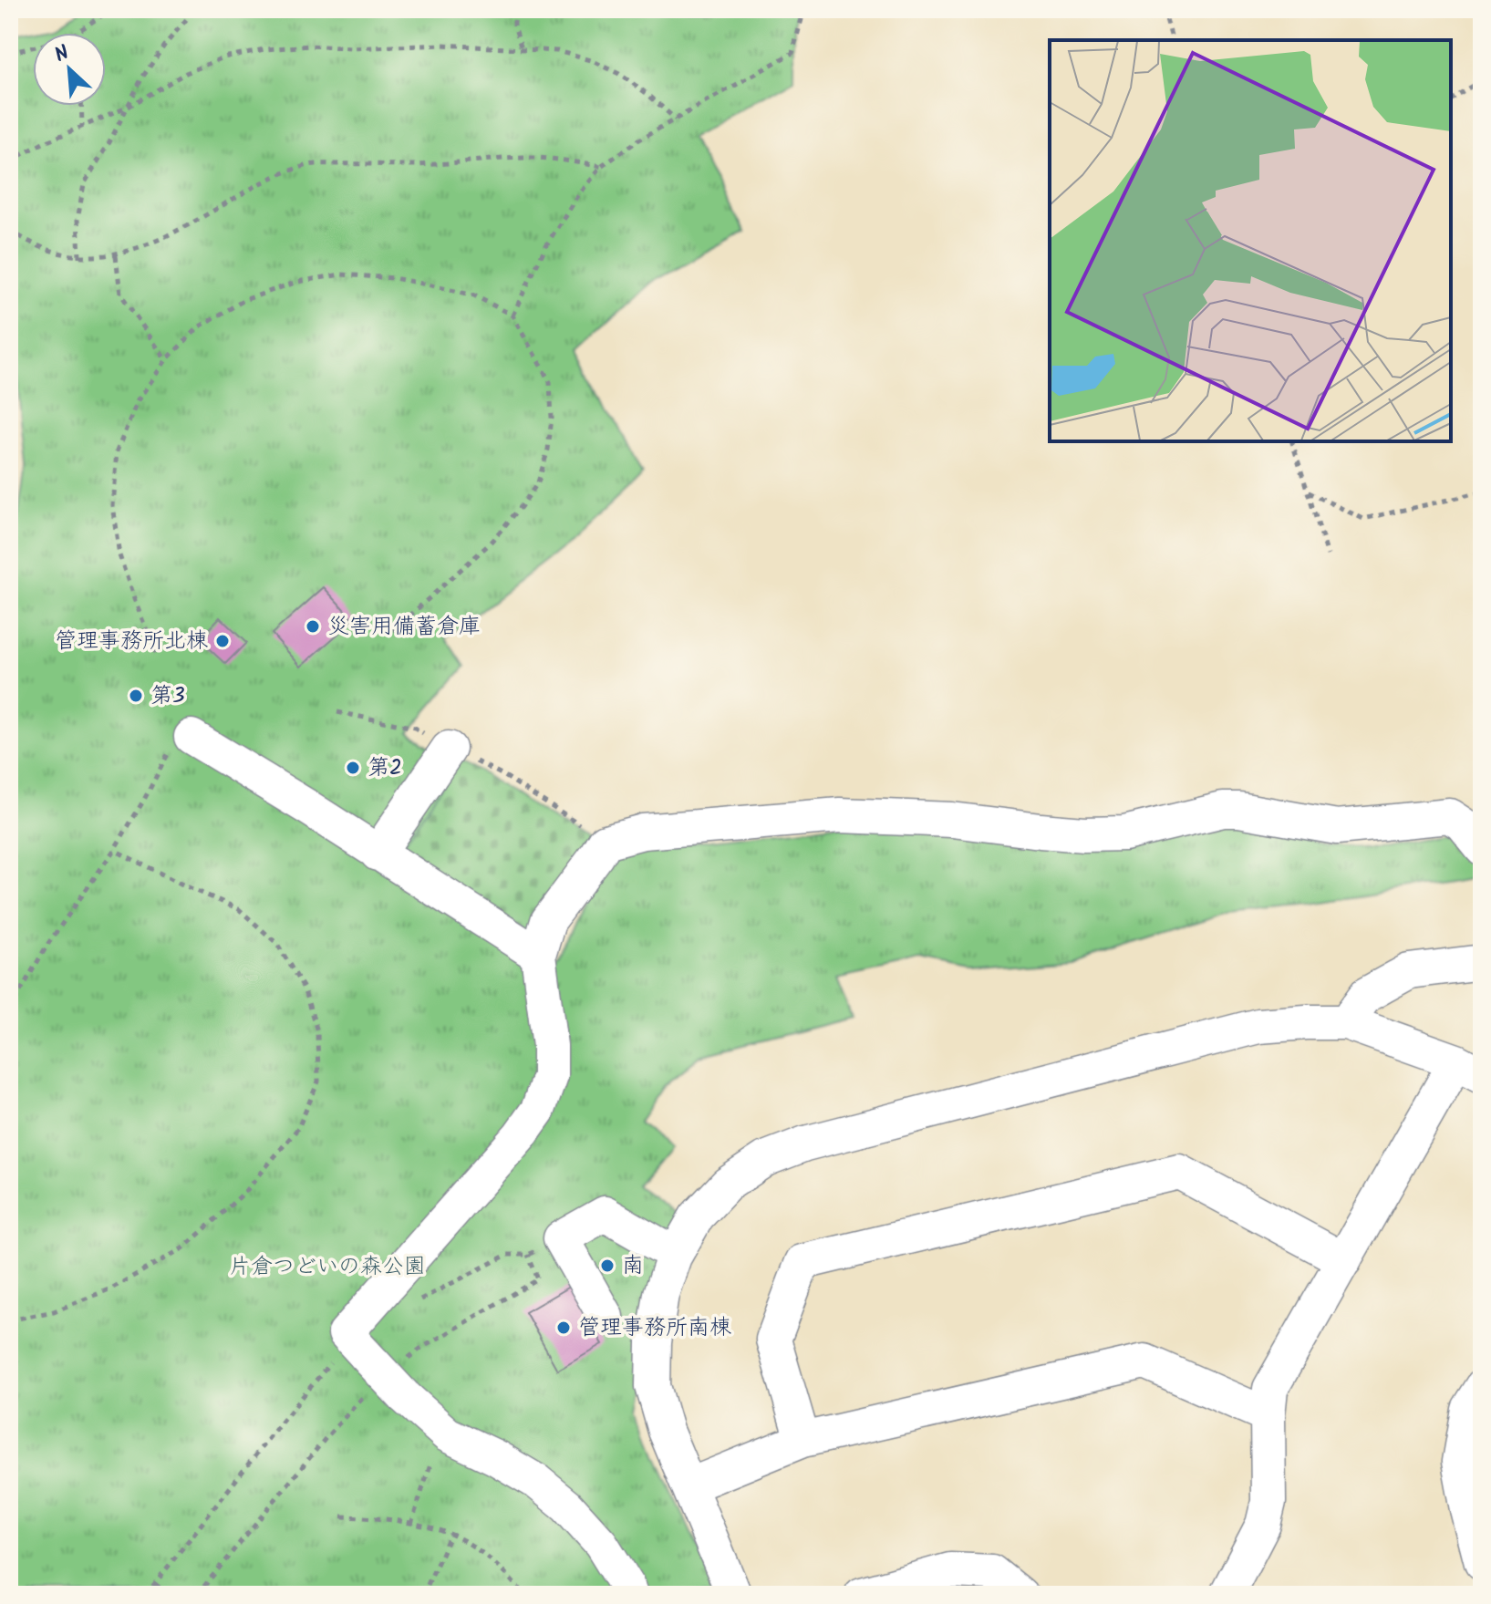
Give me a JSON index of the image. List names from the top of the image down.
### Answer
{
  "parks": ["片倉つどいの森公園"],
  "places": [
    "災害用備蓄倉庫",
    "管理事務所北棟",
    "第3",
    "第2",
    "南",
    "管理事務所南棟"
  ],
  "north": "top left"
}
